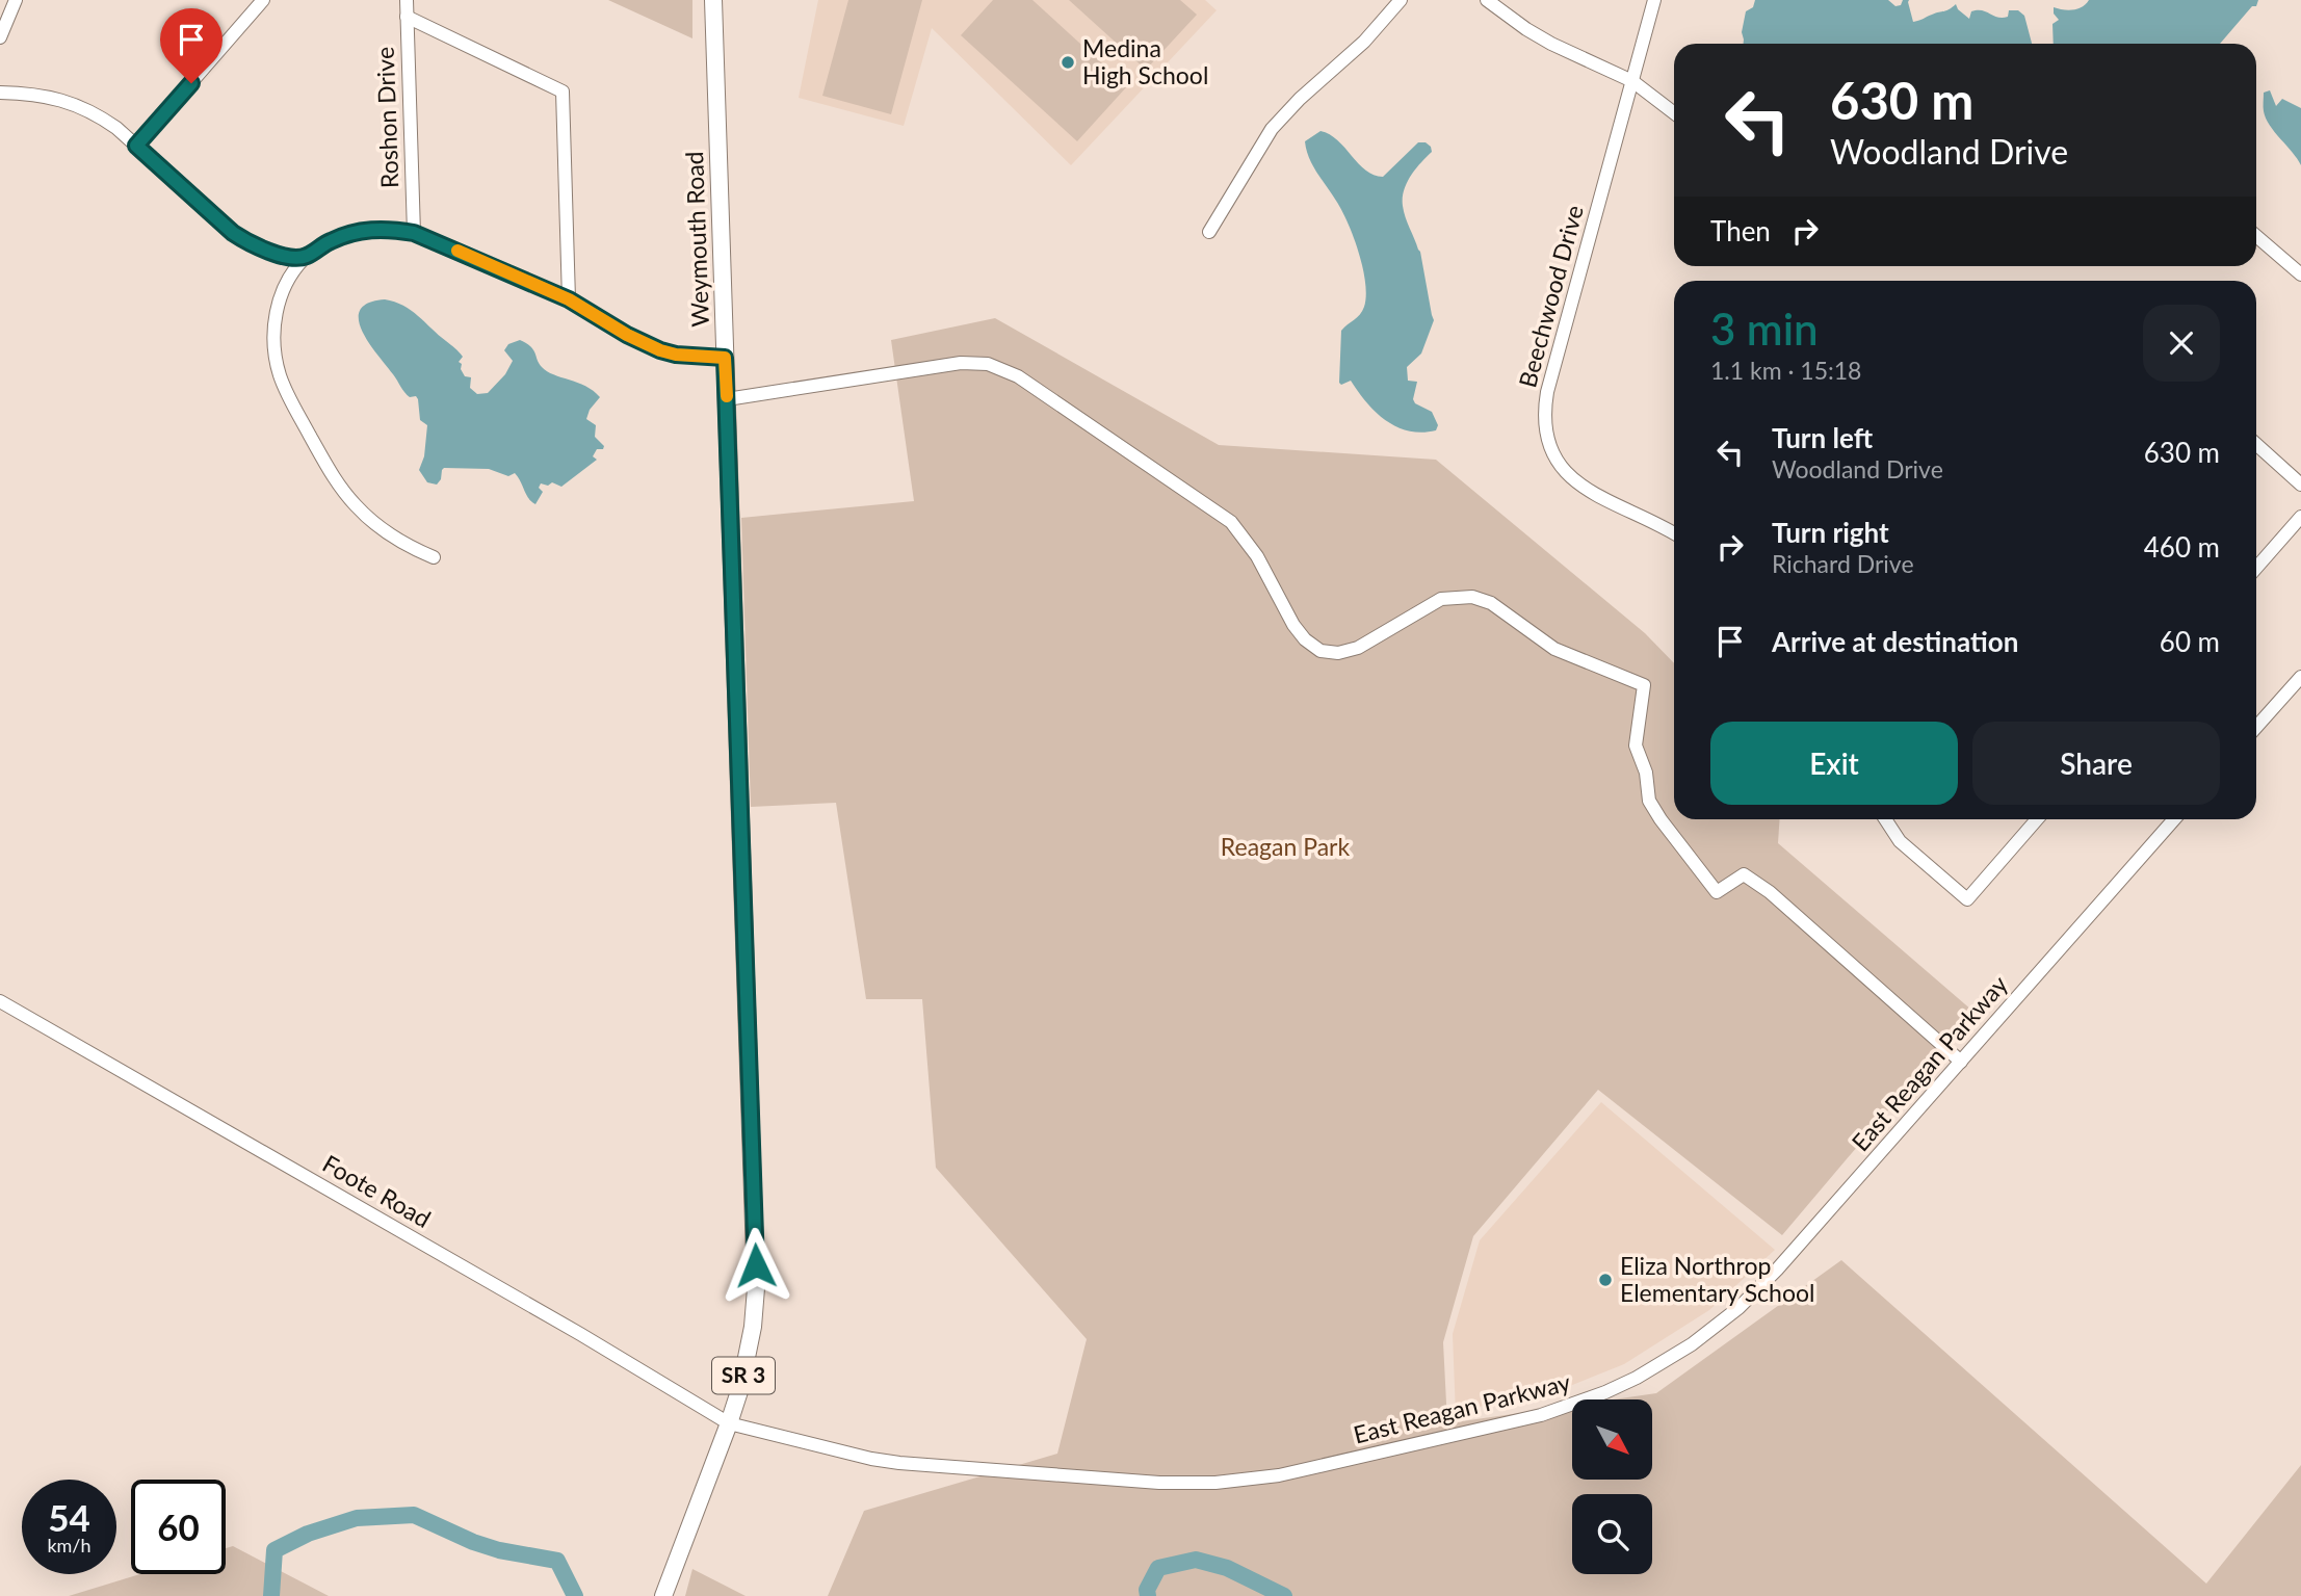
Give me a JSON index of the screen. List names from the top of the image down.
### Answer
{
  "streets": {
    "main road": ["Weymouth Road", "SR 3"],
    "street": [
      "Roshon Drive",
      "Beechwood Drive",
      "East Reagan Parkway",
      "Foote Road"
    ]
  },
  "crossings": [
    ["Weymouth Road", "East Reagan Parkway"],
    ["Weymouth Road", "Foote Road"],
    ["East Reagan Parkway", "Foote Road"]
  ],
  "parks": ["Reagan Park"],
  "places": ["Medina High School", "Eliza Northrop Elementary School"],
  "north": "bottom right",
  "page": {
    "turn": ["630 m", "Woodland Drive"],
    "then": "Then",
    "heading": ["3 min", "1.1 km · 15:18"],
    "list": [
      {
        "name": "Turn left",
        "note": "Woodland Drive",
        "value": "630 m"
      },
      {
        "name": "Turn right",
        "note": "Richard Drive",
        "value": "460 m"
      },
      {
        "name": "Arrive at destination",
        "value": "60 m"
      }
    ],
    "buttons": ["Exit", "Share"],
    "speed": "54 km/h",
    "limit": "60"
  }
}
